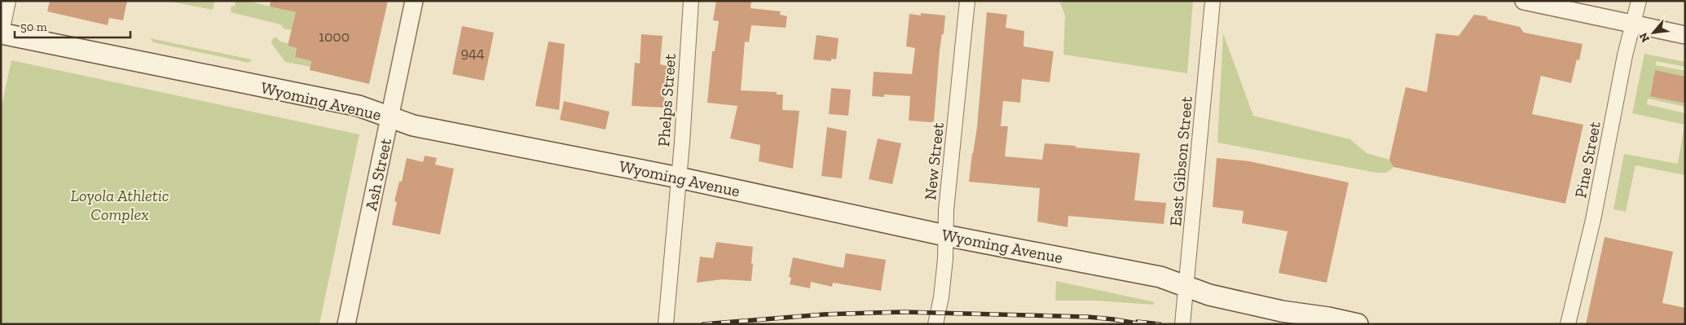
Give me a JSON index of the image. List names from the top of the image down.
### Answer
{
  "streets": {
    "main road": ["Wyoming Avenue"],
    "street": [
      "Phelps Street",
      "Pine Street",
      "New Street",
      "East Gibson Street",
      "Ash Street"
    ]
  },
  "crossings": [
    ["Phelps Street", "Wyoming Avenue"],
    ["Wyoming Avenue", "New Street"],
    ["Wyoming Avenue", "East Gibson Street"],
    ["Wyoming Avenue", "Ash Street"]
  ],
  "parks": ["Loyola Athletic Complex"],
  "house_numbers": ["1000", "944"],
  "scale_bar": "50 m",
  "north": "bottom left"
}
